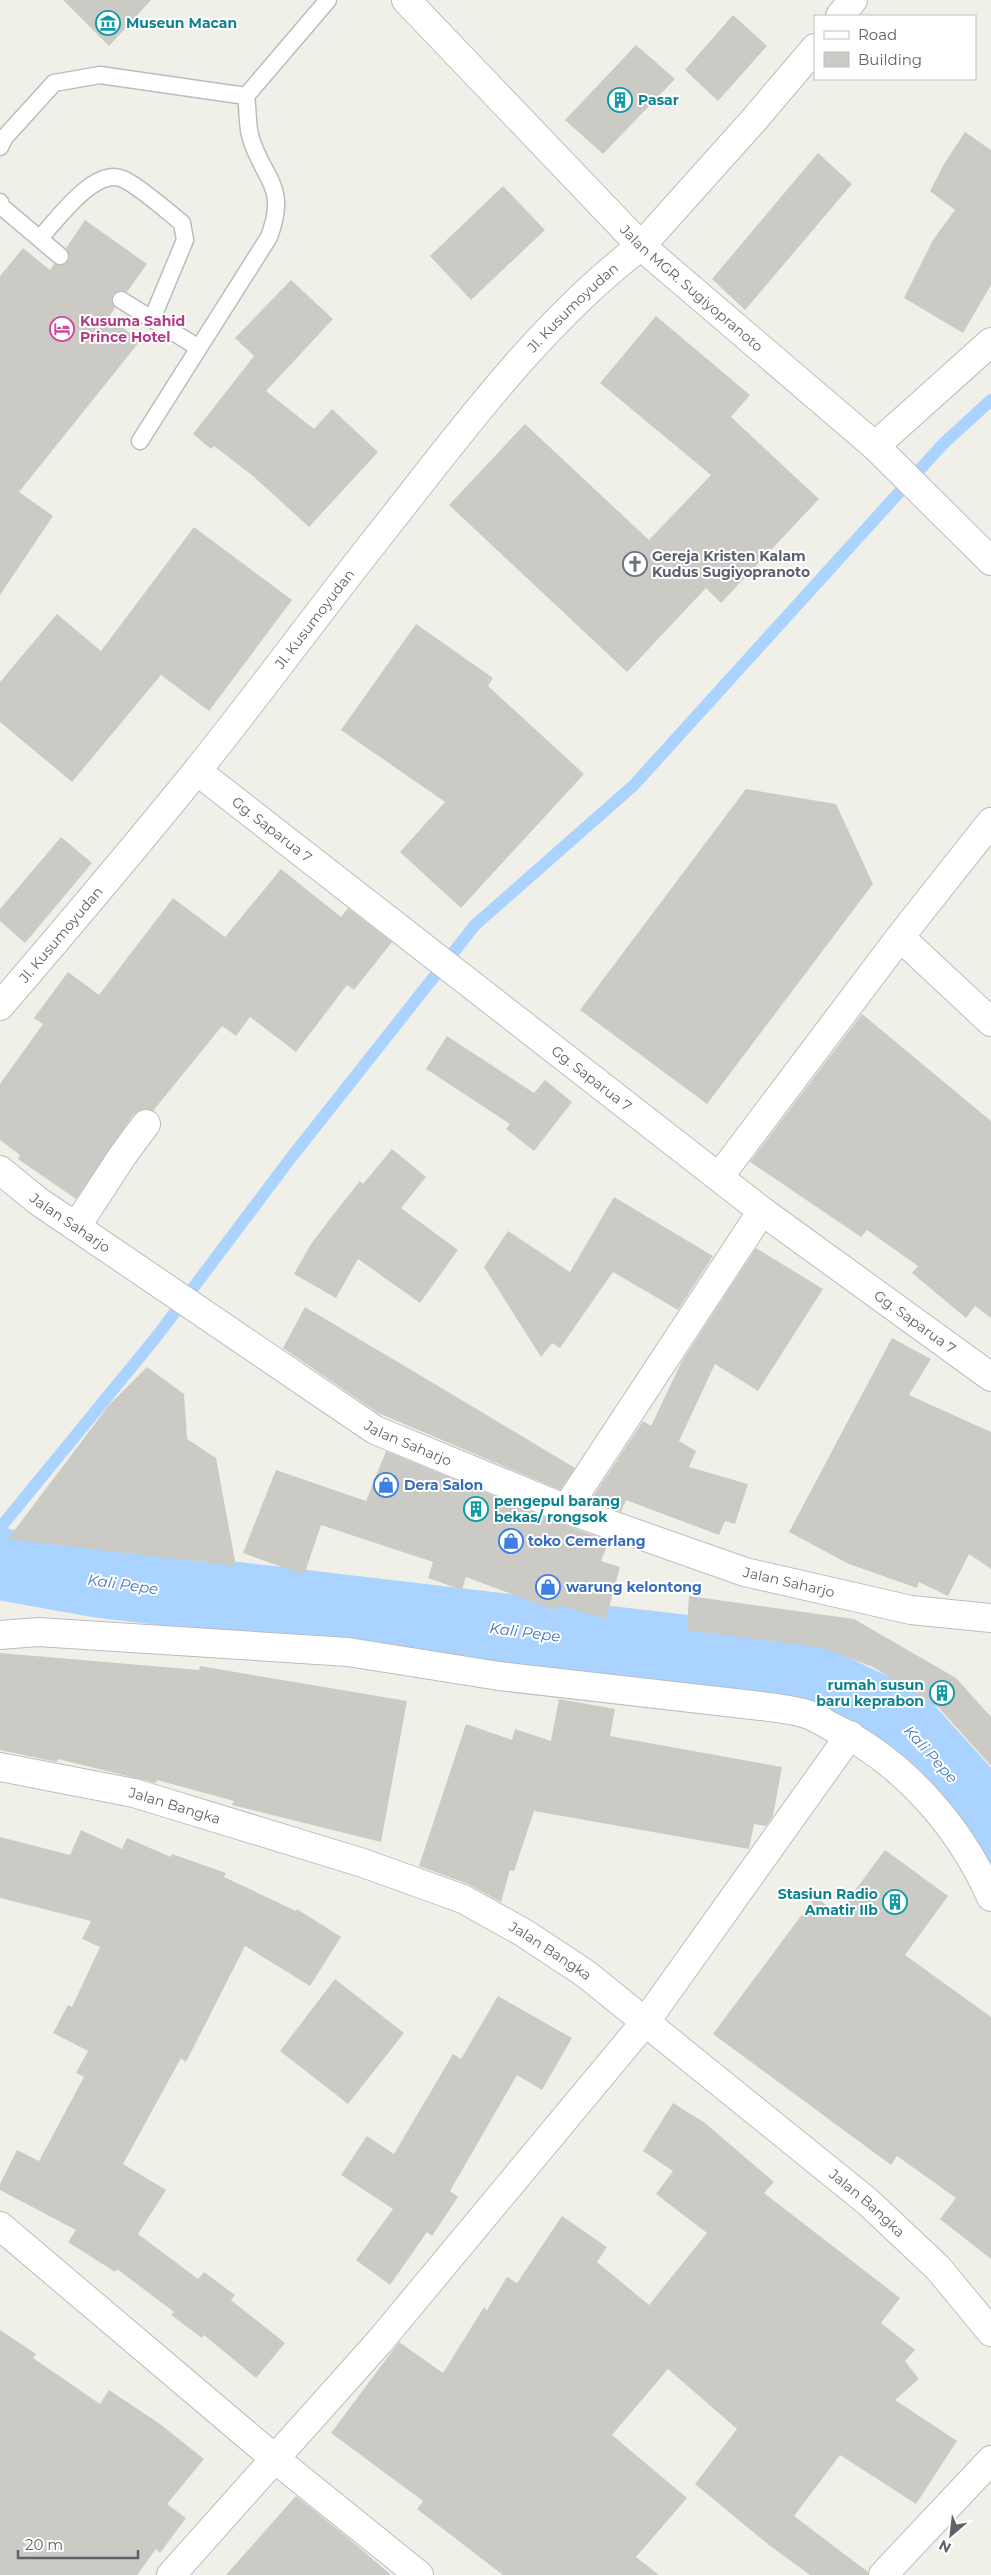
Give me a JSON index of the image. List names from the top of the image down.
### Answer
{
  "streets": {
    "street": [
      "Jalan MGR. Sugiyopranoto",
      "Jl. Kusumoyudan",
      "Gg. Saparua 7",
      "Jalan Saharjo",
      "Jalan Bangka"
    ]
  },
  "crossings": [
    ["Jalan MGR. Sugiyopranoto", "Jl. Kusumoyudan"],
    ["Jl. Kusumoyudan", "Gg. Saparua 7"]
  ],
  "water": ["Kali Pepe"],
  "places": {
    "museum": ["Museun Macan"],
    "building": [
      "Pasar",
      "pengepul barang bekas/ rongsok",
      "rumah susun baru keprabon",
      "Stasiun Radio Amatir IIb"
    ],
    "hotel": ["Kusuma Sahid Prince Hotel"],
    "church": ["Gereja Kristen Kalam Kudus Sugiyopranoto"],
    "shop": ["Dera Salon", "toko Cemerlang", "warung kelontong"]
  },
  "legend": ["Road", "Building"],
  "scale_bar": "20 m",
  "north": "bottom left"
}
